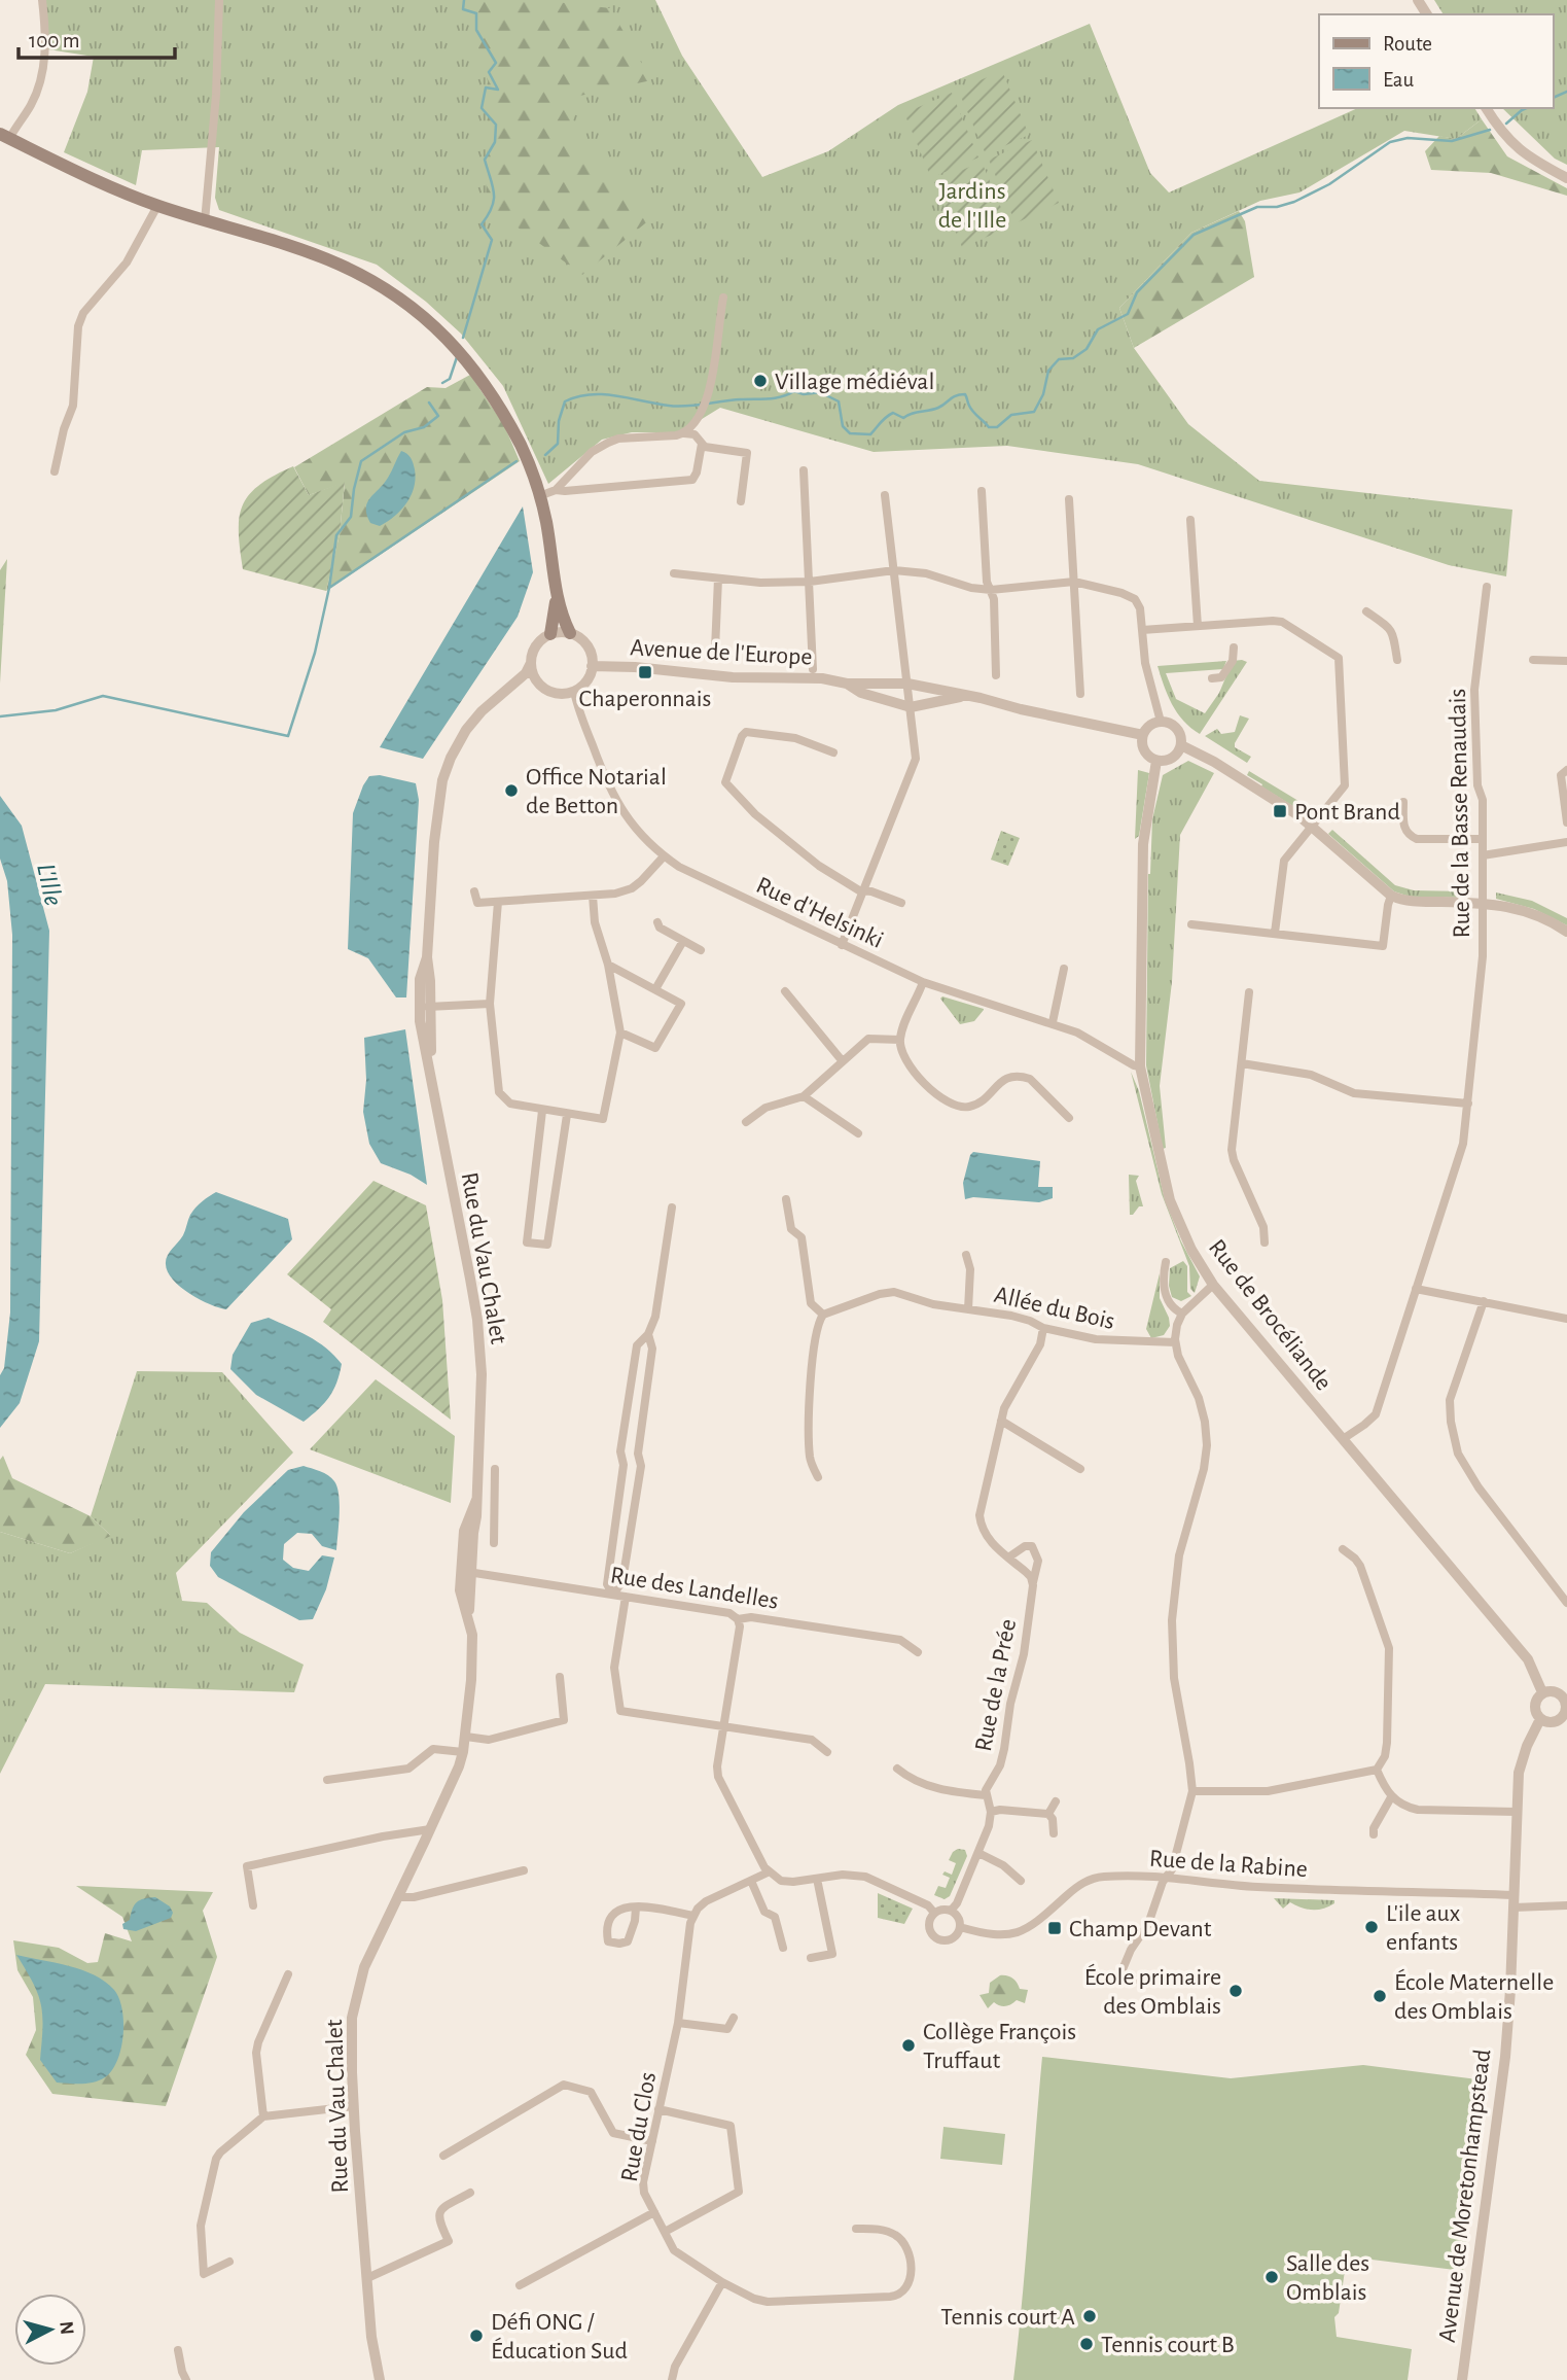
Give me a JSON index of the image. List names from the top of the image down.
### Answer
{
  "streets": {
    "street": [
      "Avenue de l'Europe",
      "Rue de la Basse Renaudais",
      "Rue d'Helsinki",
      "Rue du Vau Chalet",
      "Allée du Bois",
      "Rue de Brocéliande",
      "Rue des Landelles",
      "Rue de la Prée",
      "Rue de la Rabine",
      "Rue du Clos",
      "Avenue de Moretonhampstead"
    ]
  },
  "crossings": [
    ["Avenue de l'Europe", "Rue d'Helsinki"],
    ["Avenue de l'Europe", "Rue du Vau Chalet"],
    ["Avenue de l'Europe", "Rue de Brocéliande"],
    ["Rue de la Basse Renaudais", "Rue de Brocéliande"],
    ["Rue d'Helsinki", "Rue du Vau Chalet"],
    ["Rue d'Helsinki", "Rue de Brocéliande"],
    ["Rue du Vau Chalet", "Rue des Landelles"],
    ["Rue de Brocéliande", "Avenue de Moretonhampstead"],
    ["Rue de la Rabine", "Avenue de Moretonhampstead"]
  ],
  "water": ["L'Ille"],
  "parks": ["Jardins de l'Ille"],
  "places": {
    "other": [
      "Village médiéval",
      "Office Notarial de Betton",
      "L'ile aux enfants",
      "École primaire des Omblais",
      "École Maternelle des Omblais",
      "Collège François Truffaut",
      "Salle des Omblais",
      "Tennis court A",
      "Défi ONG / Éducation Sud",
      "Tennis court B"
    ],
    "transit": ["Chaperonnais", "Pont Brand", "Champ Devant"]
  },
  "legend": ["Route", "Eau"],
  "scale_bar": "100 m",
  "north": "right"
}
